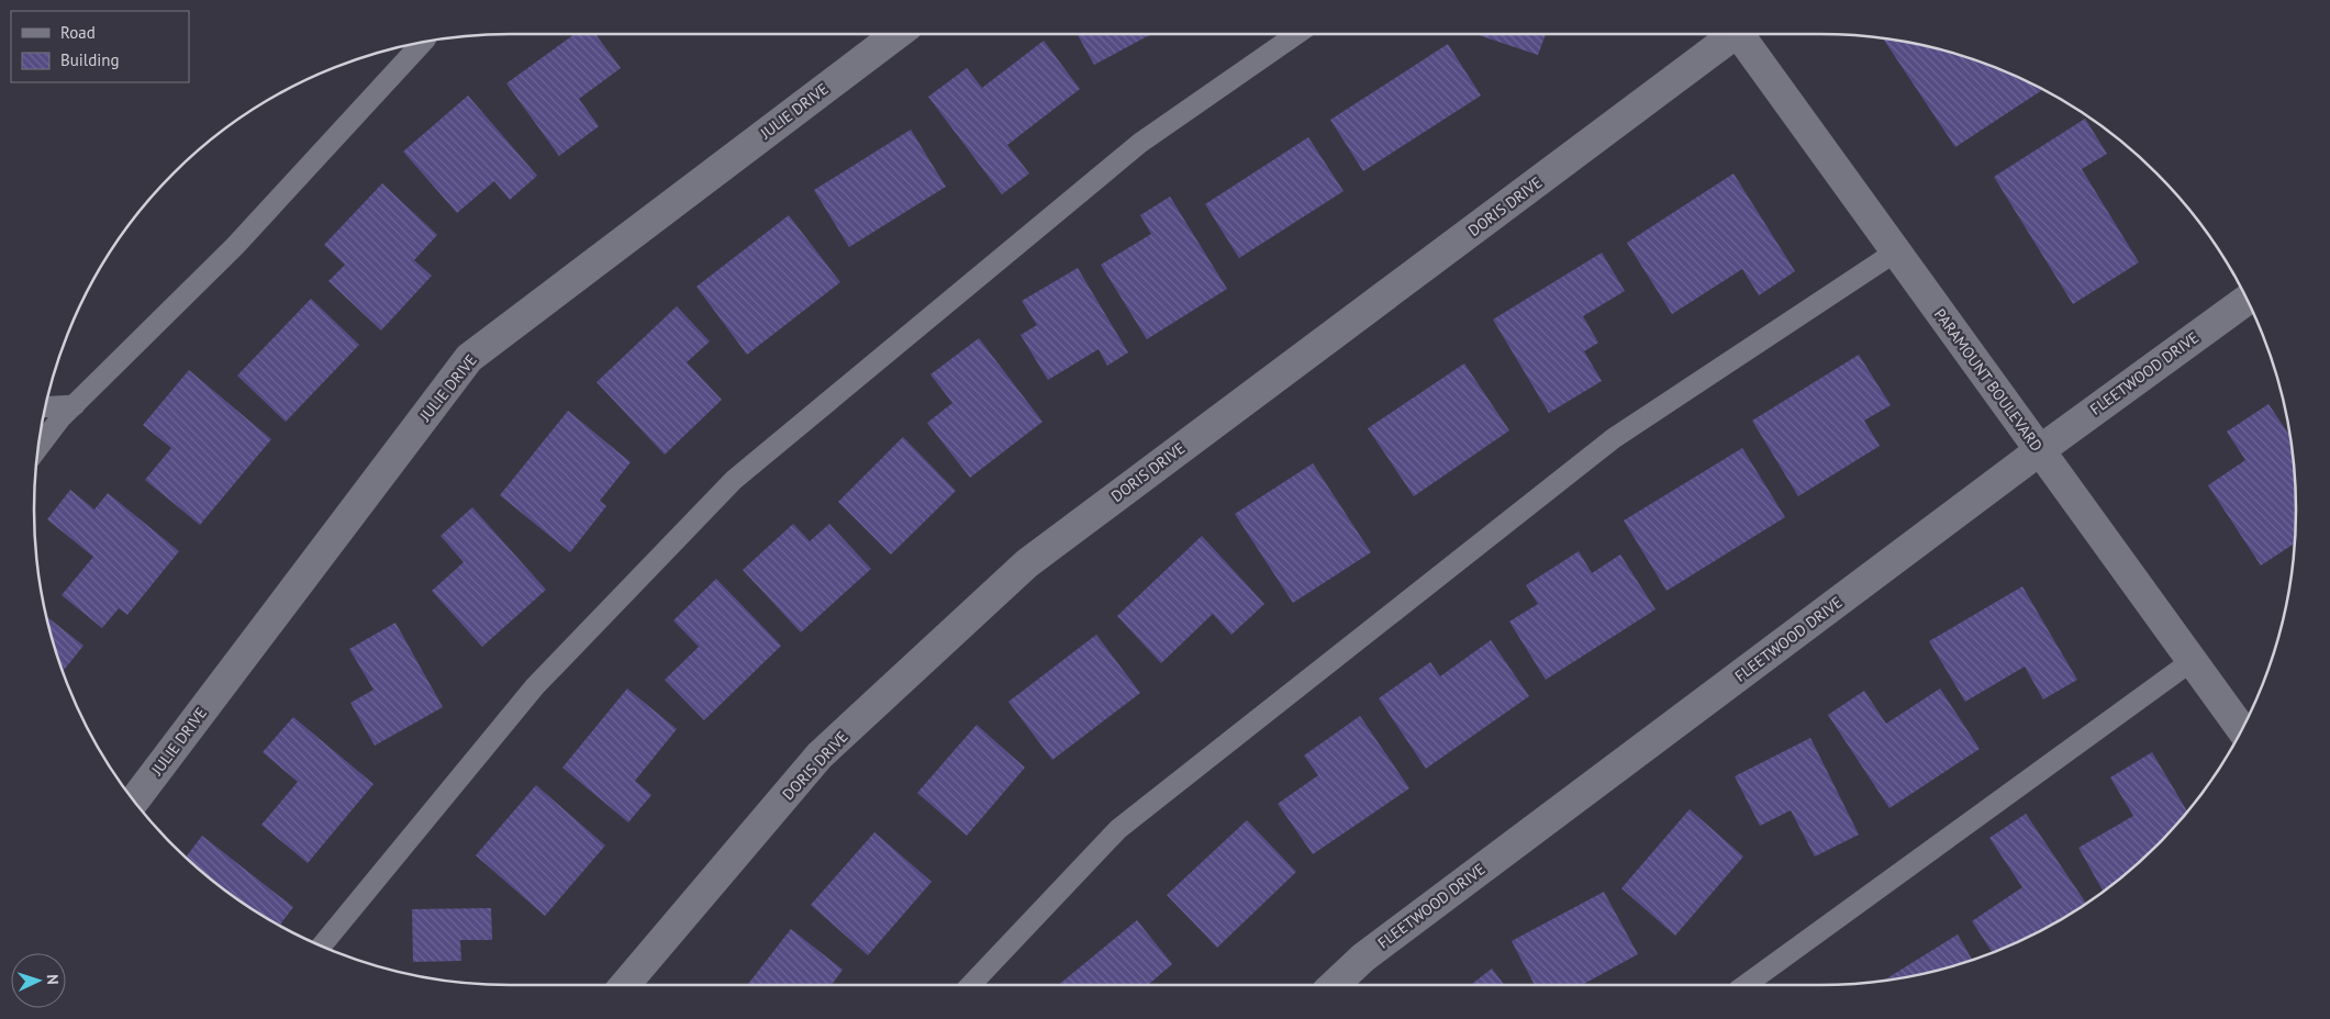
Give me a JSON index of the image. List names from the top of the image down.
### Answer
{
  "streets": {
    "street": [
      "JULIE DRIVE",
      "DORIS DRIVE",
      "FLEETWOOD DRIVE",
      "PARAMOUNT BOULEVARD"
    ]
  },
  "crossings": [
    ["FLEETWOOD DRIVE", "PARAMOUNT BOULEVARD"]
  ],
  "legend": ["Road", "Building"],
  "north": "right"
}
